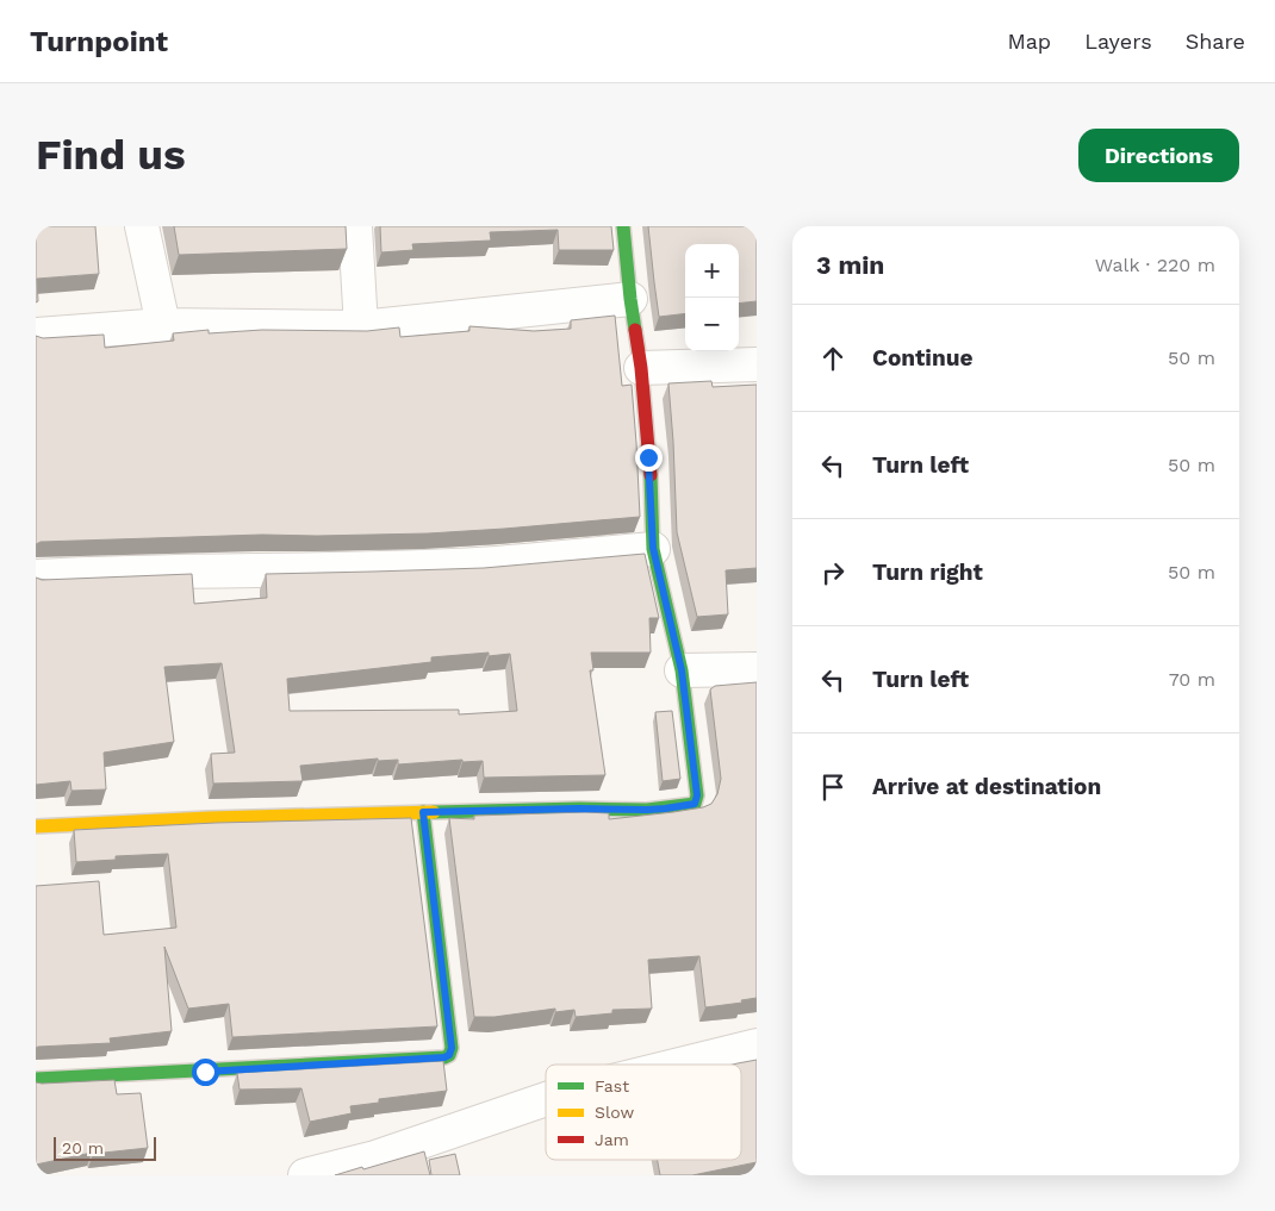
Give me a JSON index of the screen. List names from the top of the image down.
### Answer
{
  "legend": ["Fast", "Slow", "Jam"],
  "scale_bar": "20 m",
  "page": {
    "header": "Turnpoint",
    "nav": ["Map", "Layers", "Share"],
    "buttons": "Directions",
    "title": "Find us",
    "heading": ["3 min", "Walk · 220 m"],
    "map_buttons": ["+", "−"],
    "list": [
      ["Continue", "50 m"],
      ["Turn left", "50 m"],
      ["Turn right", "50 m"],
      ["Turn left", "70 m"],
      "Arrive at destination"
    ],
    "scale": "20 m"
  }
}
